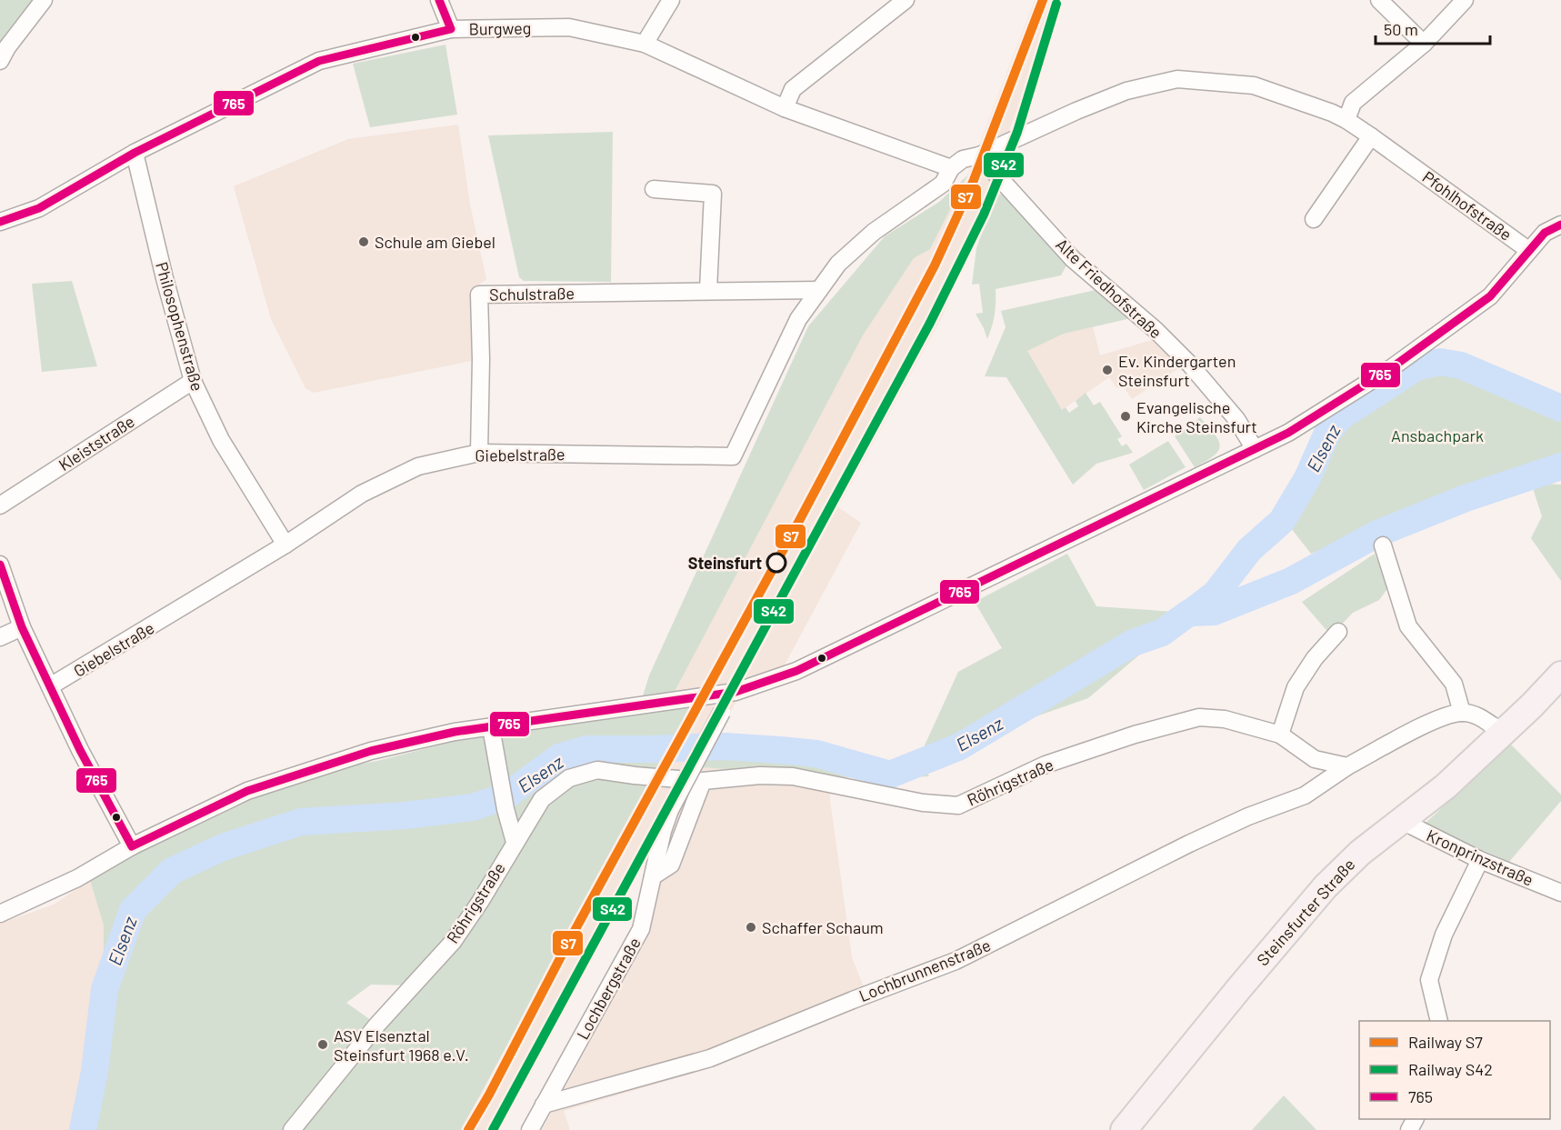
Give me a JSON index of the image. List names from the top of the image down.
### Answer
{
  "streets": {
    "main road": ["Steinsfurter Straße"],
    "street": [
      "Burgweg",
      "Pfohlhofstraße",
      "Alte Friedhofstraße",
      "Schulstraße",
      "Philosophenstraße",
      "Kleiststraße",
      "Giebelstraße",
      "Röhrigstraße",
      "Kronprinzstraße",
      "Lochbrunnenstraße",
      "Lochbergstraße"
    ]
  },
  "crossings": [
    ["Burgweg", "Philosophenstraße"],
    ["Pfohlhofstraße", "Alte Friedhofstraße"],
    ["Schulstraße", "Giebelstraße"],
    ["Philosophenstraße", "Kleiststraße"],
    ["Philosophenstraße", "Giebelstraße"],
    ["Röhrigstraße", "Lochbrunnenstraße"],
    ["Kronprinzstraße", "Steinsfurter Straße"],
    ["Lochbrunnenstraße", "Lochbergstraße"]
  ],
  "water": ["Elsenz"],
  "parks": ["Ansbachpark"],
  "places": [
    "Schule am Giebel",
    "Ev. Kindergarten Steinsfurt",
    "Evangelische Kirche Steinsfurt",
    "Steinsfurt",
    "Schaffer Schaum",
    "ASV Elsenztal Steinsfurt 1968 e.V."
  ],
  "lines": ["rail line S7", "transit line 765", "rail line S42"],
  "legend": ["Railway S7", "Railway S42", "765"],
  "scale_bar": "50 m"
}
